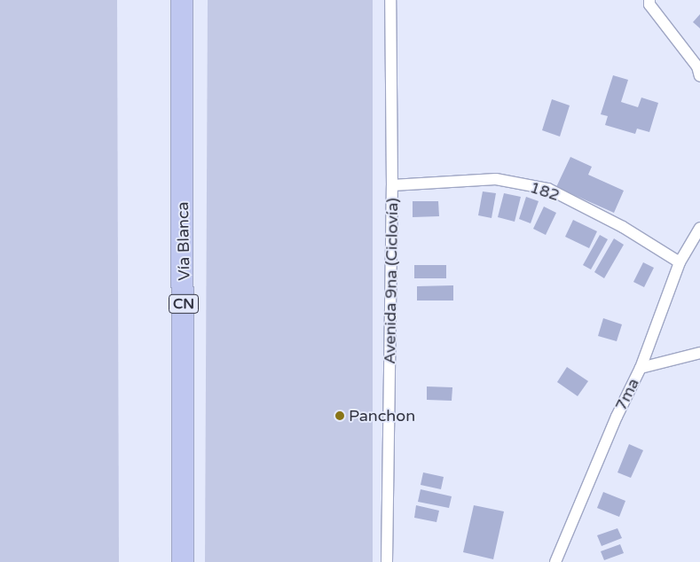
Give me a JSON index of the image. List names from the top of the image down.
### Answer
{
  "streets": {
    "highway": ["Vía Blanca", "CN"],
    "street": ["182", "Avenida 9na (Ciclovía)", "7ma"]
  },
  "crossings": [
    ["182", "Avenida 9na (Ciclovía)"],
    ["182", "7ma"]
  ],
  "places": ["Panchon"]
}
